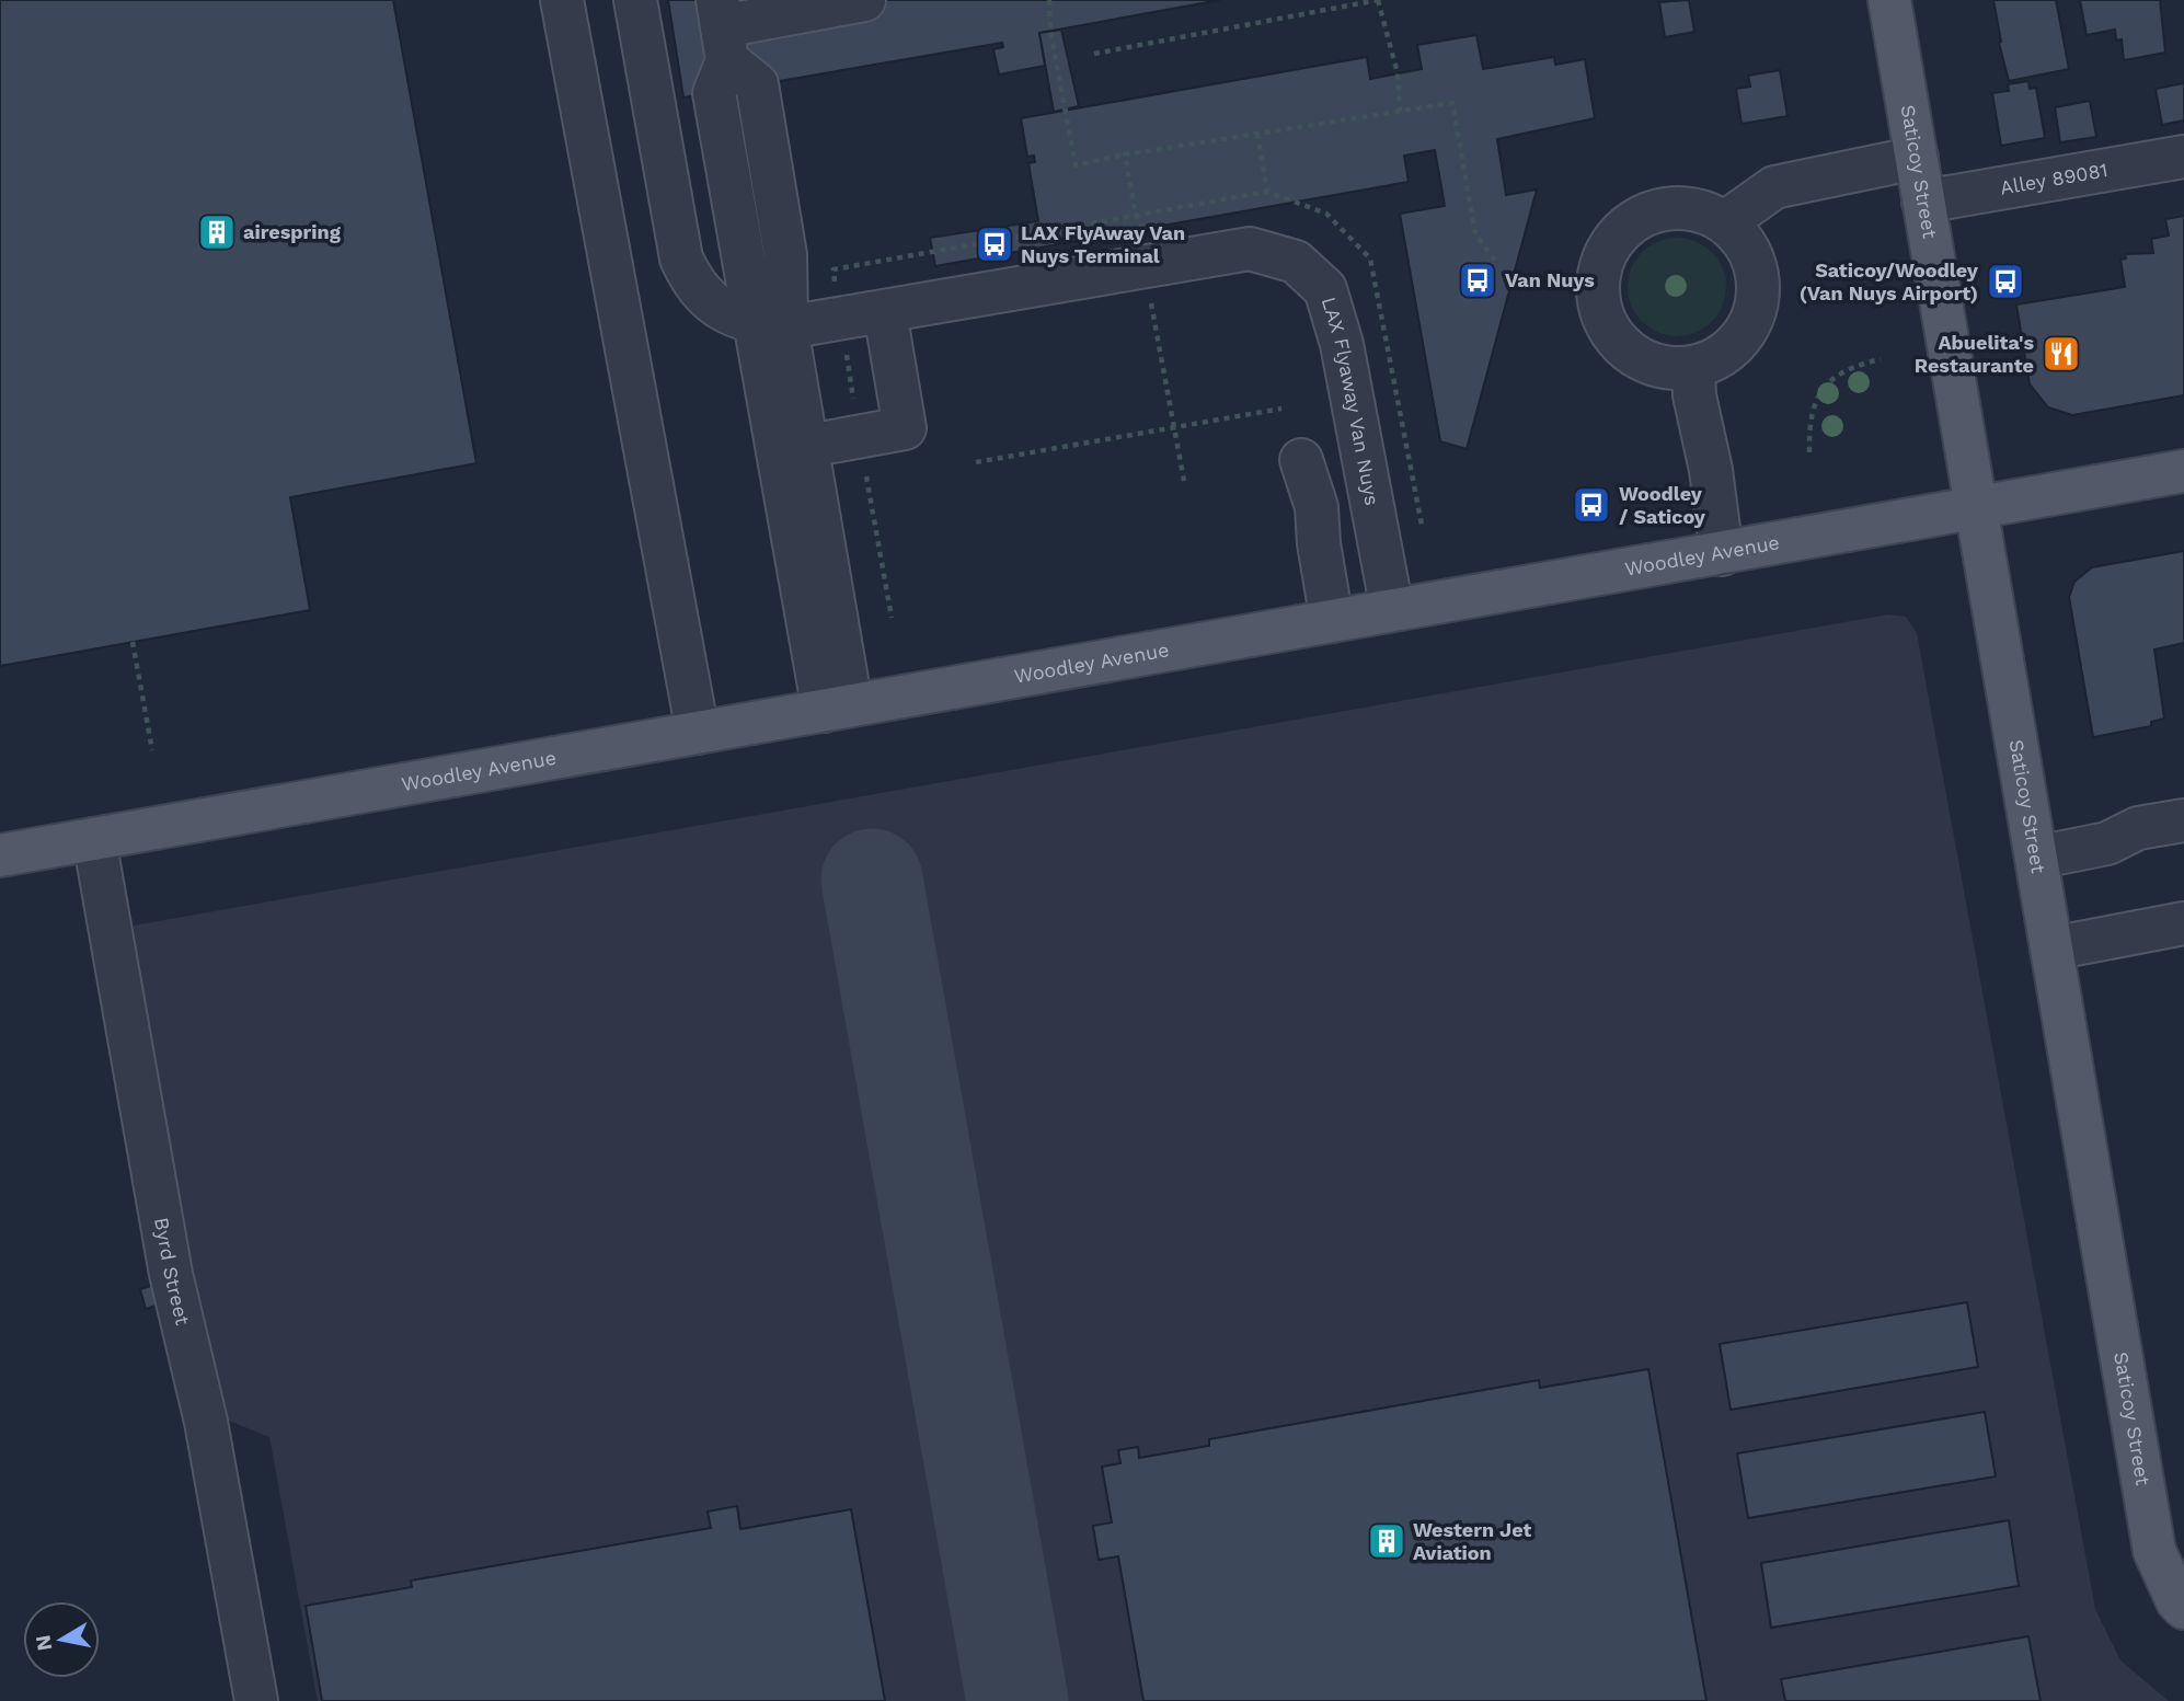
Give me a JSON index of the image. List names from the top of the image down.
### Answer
{
  "streets": {
    "main road": ["Saticoy Street", "Woodley Avenue"],
    "street": ["Alley 89081", "LAX Flyaway Van Nuys", "Byrd Street"]
  },
  "crossings": [
    ["Saticoy Street", "Alley 89081"],
    ["Saticoy Street", "Woodley Avenue"],
    ["LAX Flyaway Van Nuys", "Woodley Avenue"],
    ["Woodley Avenue", "Byrd Street"]
  ],
  "places": {
    "building": ["airespring", "Western Jet Aviation"],
    "bus stop": [
      "LAX FlyAway Van Nuys Terminal",
      "Van Nuys",
      "Saticoy/Woodley (Van Nuys Airport)",
      "Woodley / Saticoy"
    ],
    "restaurant": ["Abuelita's Restaurante"]
  },
  "north": "left"
}
